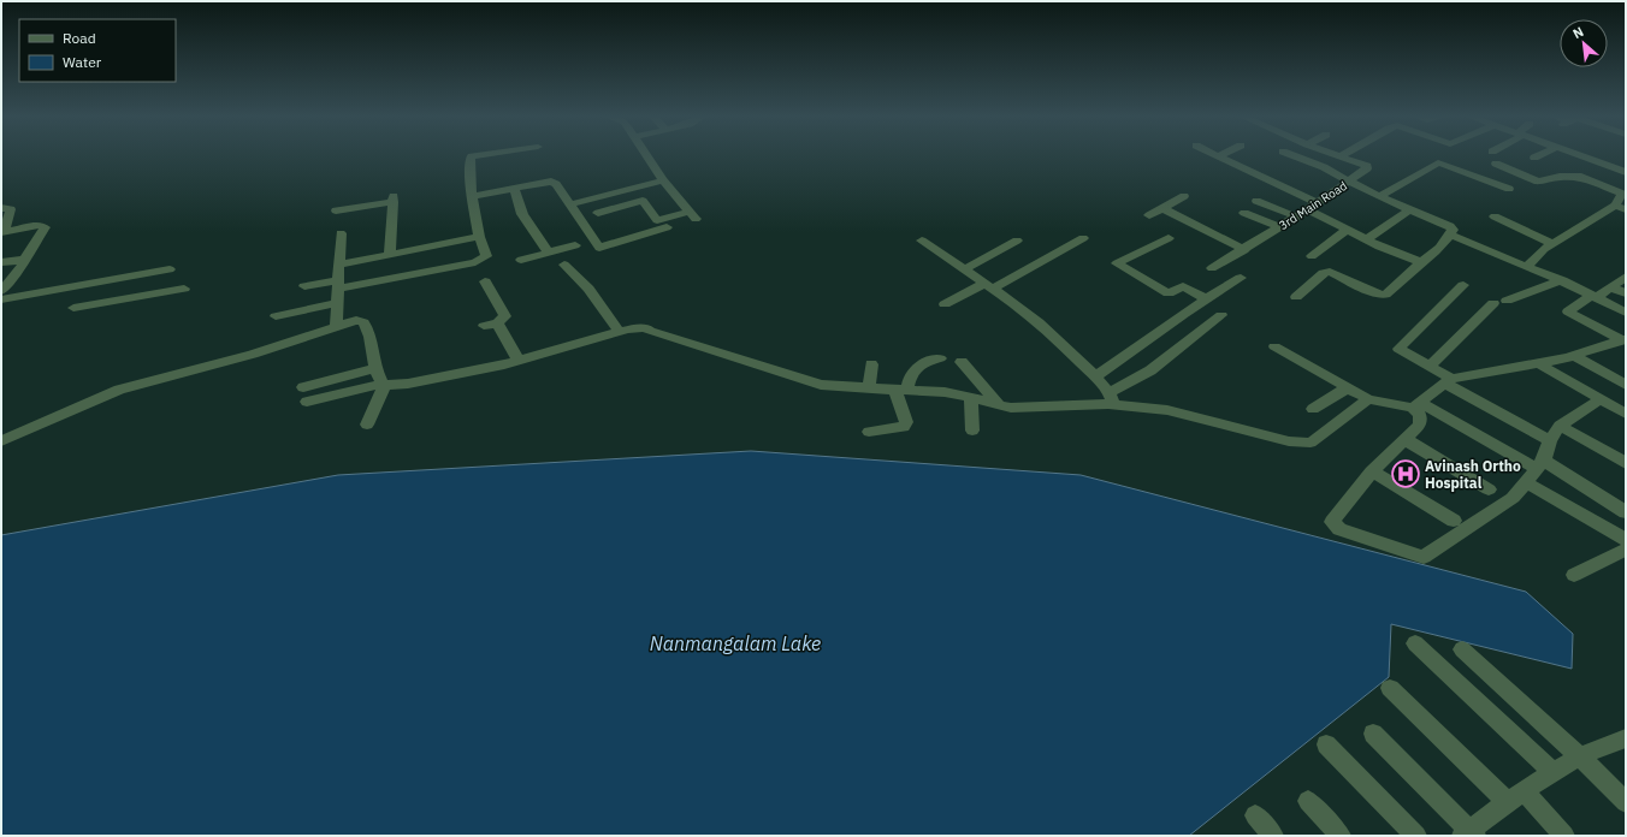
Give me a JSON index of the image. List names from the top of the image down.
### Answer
{
  "streets": {
    "street": ["3rd Main Road"]
  },
  "water": ["Nanmangalam Lake"],
  "places": {
    "hospital": ["Avinash Ortho Hospital"]
  },
  "legend": ["Road", "Water"],
  "north": "top left"
}
